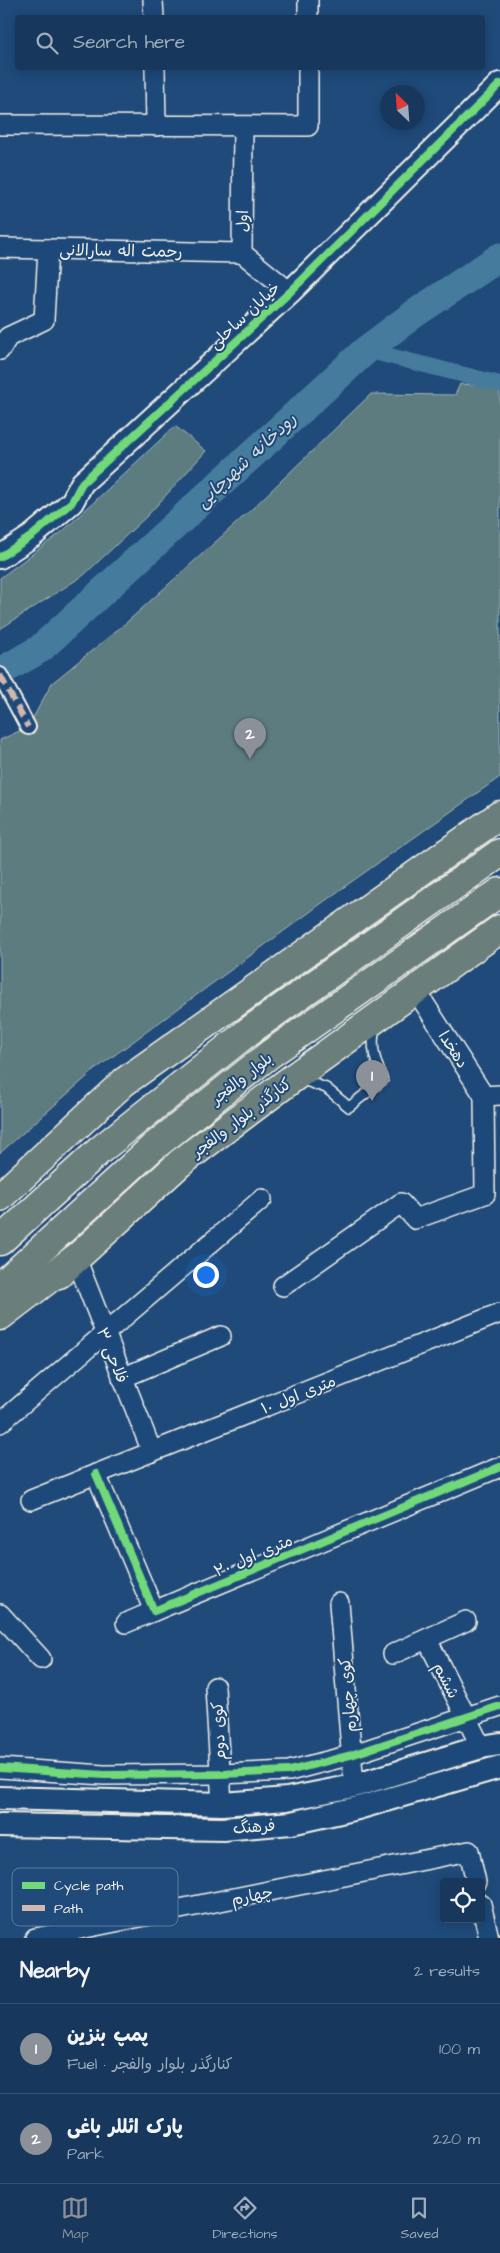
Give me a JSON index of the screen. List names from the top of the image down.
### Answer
{
  "streets": {
    "main road": ["بلوار والفجر", "کنارگذر بلوار والفجر"],
    "street": [
      "اول",
      "رحمت اله سارالانی",
      "خیابان ساحلی",
      "دهخدا",
      "فلاحی ۳",
      "۱۰ متری اول",
      "۲۰ متری اول",
      "ششم",
      "کوی چهارم",
      "کوی دوم",
      "فرهنگ",
      "چهارم"
    ]
  },
  "crossings": [
    ["اول", "رحمت اله سارالانی"],
    ["اول", "خیابان ساحلی"],
    ["دهخدا", "کنارگذر بلوار والفجر"],
    ["کنارگذر بلوار والفجر", "فلاحی ۳"],
    ["فلاحی ۳", "۱۰ متری اول"],
    ["ششم", "فرهنگ"],
    ["کوی چهارم", "فرهنگ"],
    ["کوی دوم", "فرهنگ"]
  ],
  "water": ["رودخانه شهرچایی"],
  "legend": ["Cycle path", "Path"],
  "north": "top left",
  "page": {
    "search": "Search here",
    "pins": ["2", "1"],
    "heading": ["Nearby", "2 results"],
    "list": [
      {
        "mark": "1",
        "name": "پمپ بنزین",
        "note": "Fuel · کنارگذر بلوار والفجر",
        "value": "100 m"
      },
      {
        "mark": "2",
        "name": "پارک ائللر باغی",
        "note": "Park",
        "value": "220 m"
      }
    ],
    "nav": ["Map", "Directions", "Saved"]
  }
}
